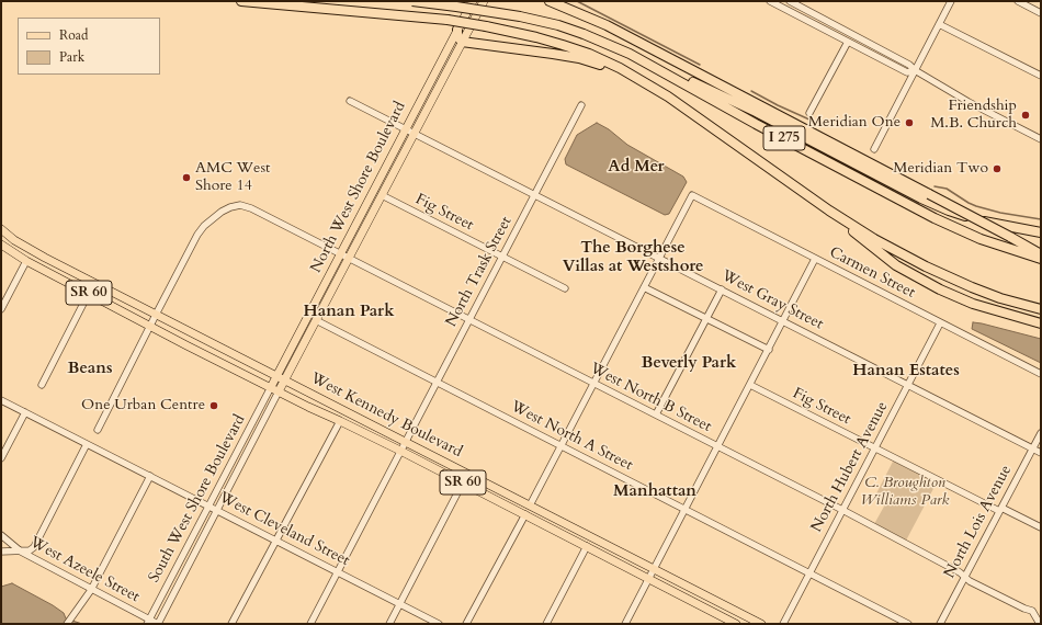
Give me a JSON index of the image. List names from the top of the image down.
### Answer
{
  "streets": {
    "highway": ["I 275"],
    "main road": ["North West Shore Boulevard", "SR 60", "West Kennedy Boulevard"],
    "street": [
      "Fig Street",
      "North Trask Street",
      "Carmen Street",
      "West Gray Street",
      "West North B Street",
      "West North A Street",
      "North Hubert Avenue",
      "South West Shore Boulevard",
      "North Lois Avenue",
      "West Cleveland Street",
      "West Azeele Street"
    ]
  },
  "crossings": [
    ["North West Shore Boulevard", "Fig Street"],
    ["North West Shore Boulevard", "West Gray Street"],
    ["North West Shore Boulevard", "West North B Street"],
    ["North West Shore Boulevard", "West Kennedy Boulevard"],
    ["North West Shore Boulevard", "West North A Street"],
    ["North West Shore Boulevard", "South West Shore Boulevard"],
    ["Fig Street", "North Trask Street"],
    ["Fig Street", "North Hubert Avenue"],
    ["Fig Street", "North Lois Avenue"],
    ["North Trask Street", "West Gray Street"],
    ["North Trask Street", "West North B Street"],
    ["North Trask Street", "West Kennedy Boulevard"],
    ["North Trask Street", "West North A Street"],
    ["North Trask Street", "West Cleveland Street"],
    ["Carmen Street", "West Gray Street"],
    ["Carmen Street", "North Hubert Avenue"],
    ["West Gray Street", "North Hubert Avenue"],
    ["West Gray Street", "North Lois Avenue"],
    ["West North B Street", "West Kennedy Boulevard"],
    ["West North B Street", "North Hubert Avenue"],
    ["West North B Street", "North Lois Avenue"],
    ["West Kennedy Boulevard", "South West Shore Boulevard"],
    ["West North A Street", "North Hubert Avenue"],
    ["South West Shore Boulevard", "West Cleveland Street"],
    ["South West Shore Boulevard", "West Azeele Street"]
  ],
  "districts": [
    "Ad Mer",
    "The Borghese Villas at Westshore",
    "Hanan Park",
    "Beverly Park",
    "Beans",
    "Hanan Estates",
    "Manhattan"
  ],
  "parks": ["C. Broughton Williams Park"],
  "places": [
    "Friendship M.B. Church",
    "Meridian One",
    "Meridian Two",
    "AMC West Shore 14",
    "One Urban Centre"
  ],
  "legend": ["Road", "Park"]
}
